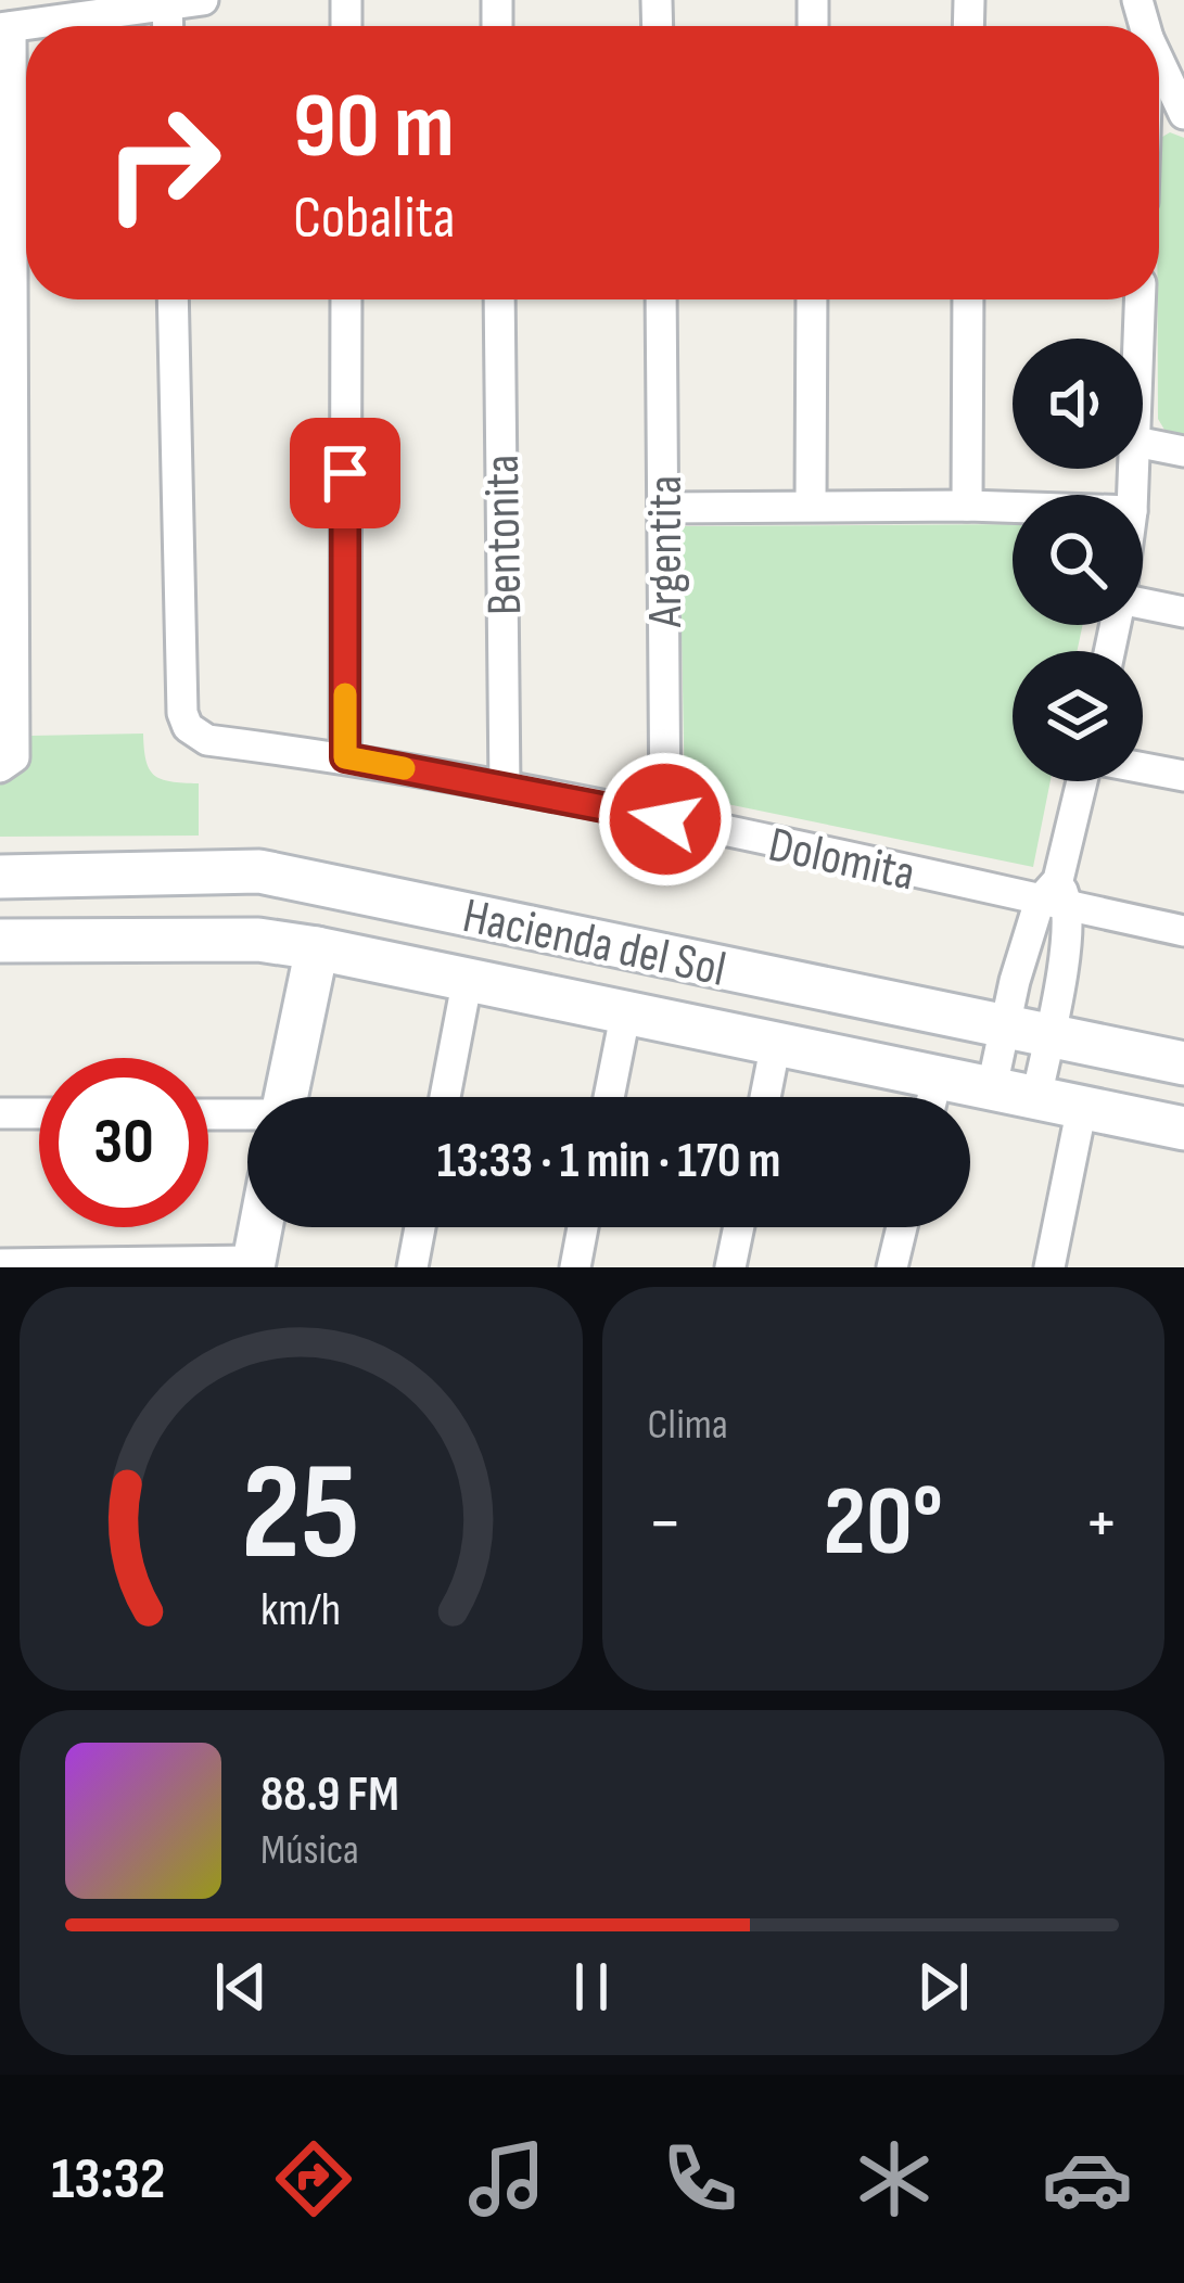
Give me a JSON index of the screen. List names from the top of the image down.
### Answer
{
  "streets": {
    "street": [
      "Bentonita",
      "Argentita",
      "Dolomita",
      "Hacienda del Sol"
    ]
  },
  "crossings": [
    ["Bentonita", "Dolomita"],
    ["Argentita", "Dolomita"]
  ],
  "page": {
    "turn": ["90 m", "Cobalita"],
    "limit": "30",
    "trip": "13:33 · 1 min · 170 m",
    "tile": "Clima",
    "heat": ["−", "20°", "+"],
    "song": ["88.9 FM", "Música"],
    "tabs": "13:32",
    "gauge": ["25", "km/h"]
  }
}
